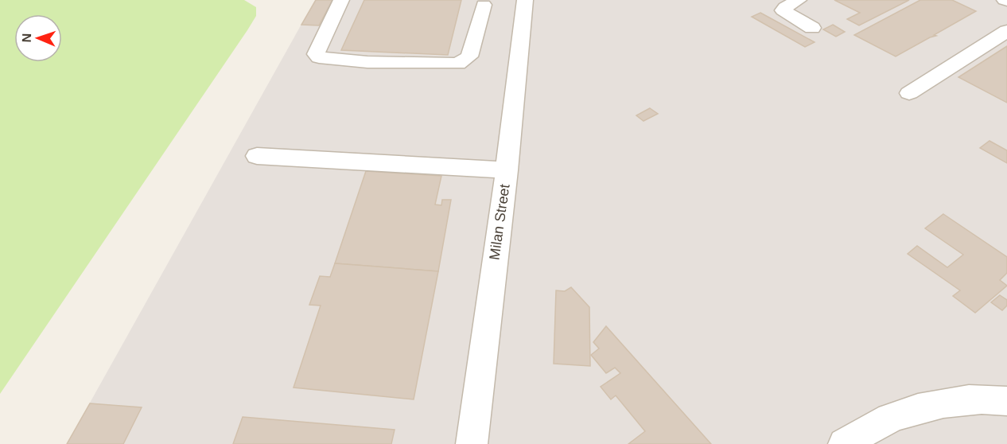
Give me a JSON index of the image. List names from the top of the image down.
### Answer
{
  "streets": {
    "street": ["Milan Street"]
  },
  "north": "left"
}
